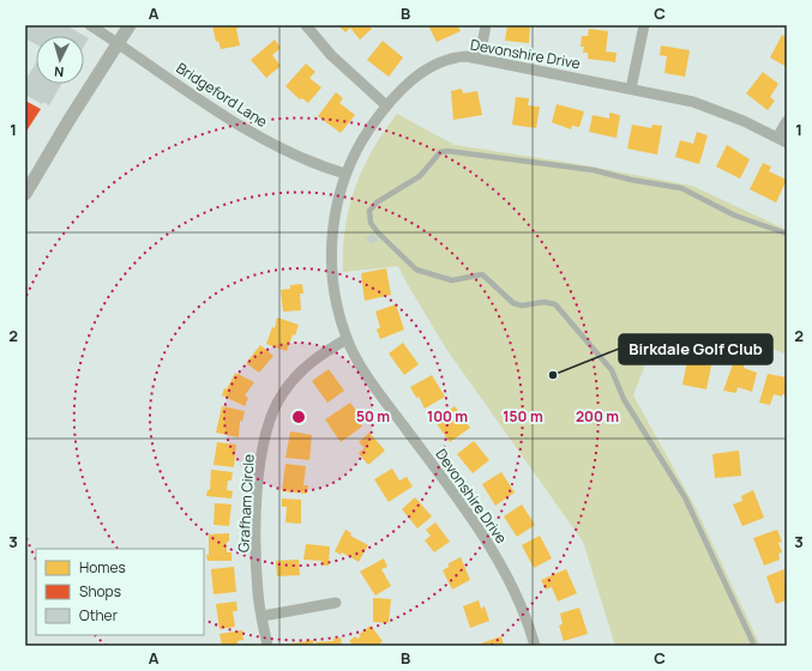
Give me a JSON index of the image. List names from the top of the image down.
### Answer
{
  "streets": {
    "street": ["Devonshire Drive", "Bridgeford Lane", "Grafham Circle"]
  },
  "crossings": [
    ["Devonshire Drive", "Bridgeford Lane"],
    ["Devonshire Drive", "Grafham Circle"]
  ],
  "places": ["Birkdale Golf Club"],
  "legend": ["Homes", "Shops", "Other"],
  "north": "bottom",
  "grid": {
    "columns": ["A", "B", "C"],
    "rows": ["1", "2", "3"]
  },
  "rings": [
    "50 m",
    "100 m",
    "150 m",
    "200 m"
  ]
}
